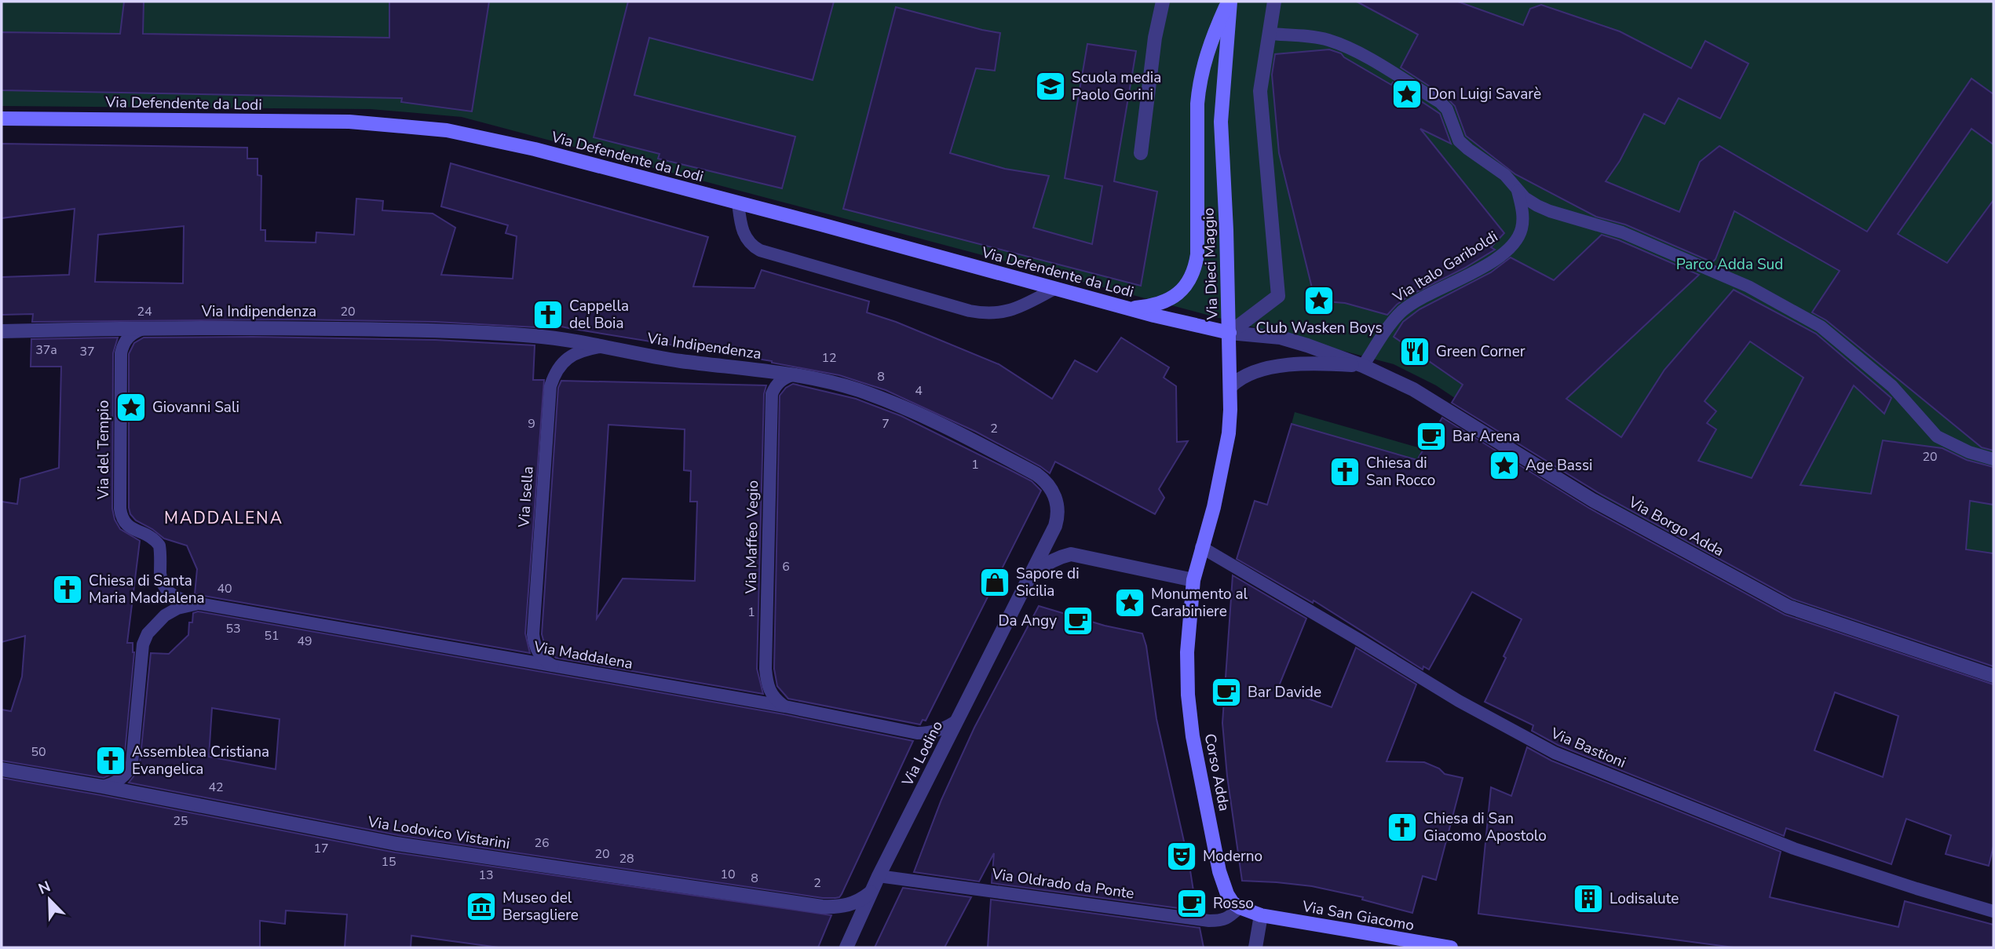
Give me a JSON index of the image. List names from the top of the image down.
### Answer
{
  "streets": {
    "street": [
      "Via Defendente da Lodi",
      "Via Dieci Maggio",
      "Via Indipendenza",
      "Via Borgo Adda",
      "Via Lodino",
      "Corso Adda",
      "Via Lodovico Vistarini",
      "Via San Giacomo"
    ],
    "lane": [
      "Via Italo Gariboldi",
      "Via del Tempio",
      "Via Isella",
      "Via Maffeo Vegio",
      "Via Maddalena",
      "Via Bastioni",
      "Via Oldrado da Ponte"
    ]
  },
  "crossings": [
    ["Via Defendente da Lodi", "Via Dieci Maggio"],
    ["Via Defendente da Lodi", "Via Borgo Adda"],
    ["Via Defendente da Lodi", "Corso Adda"],
    ["Via Dieci Maggio", "Via Borgo Adda"],
    ["Via Dieci Maggio", "Corso Adda"],
    ["Via Italo Gariboldi", "Via Borgo Adda"],
    ["Via Indipendenza", "Via del Tempio"],
    ["Via Indipendenza", "Via Isella"],
    ["Via Indipendenza", "Via Maffeo Vegio"],
    ["Via Indipendenza", "Via Lodino"],
    ["Via del Tempio", "Via Maddalena"],
    ["Via Isella", "Via Maddalena"],
    ["Via Borgo Adda", "Corso Adda"],
    ["Via Maffeo Vegio", "Via Maddalena"],
    ["Via Maddalena", "Via Lodino"],
    ["Via Bastioni", "Corso Adda"],
    ["Via Lodino", "Via Lodovico Vistarini"],
    ["Via Lodino", "Via Oldrado da Ponte"],
    ["Corso Adda", "Via Oldrado da Ponte"]
  ],
  "districts": ["MADDALENA"],
  "parks": ["Parco Adda Sud"],
  "places": {
    "school or university": ["Scuola media Paolo Gorini"],
    "place": [
      "Don Luigi Savarè",
      "Club Wasken Boys",
      "Giovanni Sali",
      "Age Bassi",
      "Monumento al Carabiniere"
    ],
    "church": [
      "Cappella del Boia",
      "Chiesa di San Rocco",
      "Chiesa di Santa Maria Maddalena",
      "Assemblea Cristiana Evangelica",
      "Chiesa di San Giacomo Apostolo"
    ],
    "restaurant": ["Green Corner"],
    "cafe": [
      "Bar Arena",
      "Da Angy",
      "Bar Davide",
      "Rosso"
    ],
    "shop": ["Sapore di Sicilia"],
    "theatre": ["Moderno"],
    "building": ["Lodisalute"],
    "museum": ["Museo del Bersagliere"]
  },
  "house_numbers": [
    "24",
    "20",
    "37a",
    "37",
    "12",
    "8",
    "4",
    "9",
    "7",
    "2",
    "20",
    "1",
    "6",
    "40",
    "1",
    "53",
    "51",
    "49",
    "50",
    "42",
    "25",
    "26",
    "17",
    "20",
    "28",
    "15",
    "10",
    "13",
    "8",
    "2"
  ],
  "north": "top left"
}
